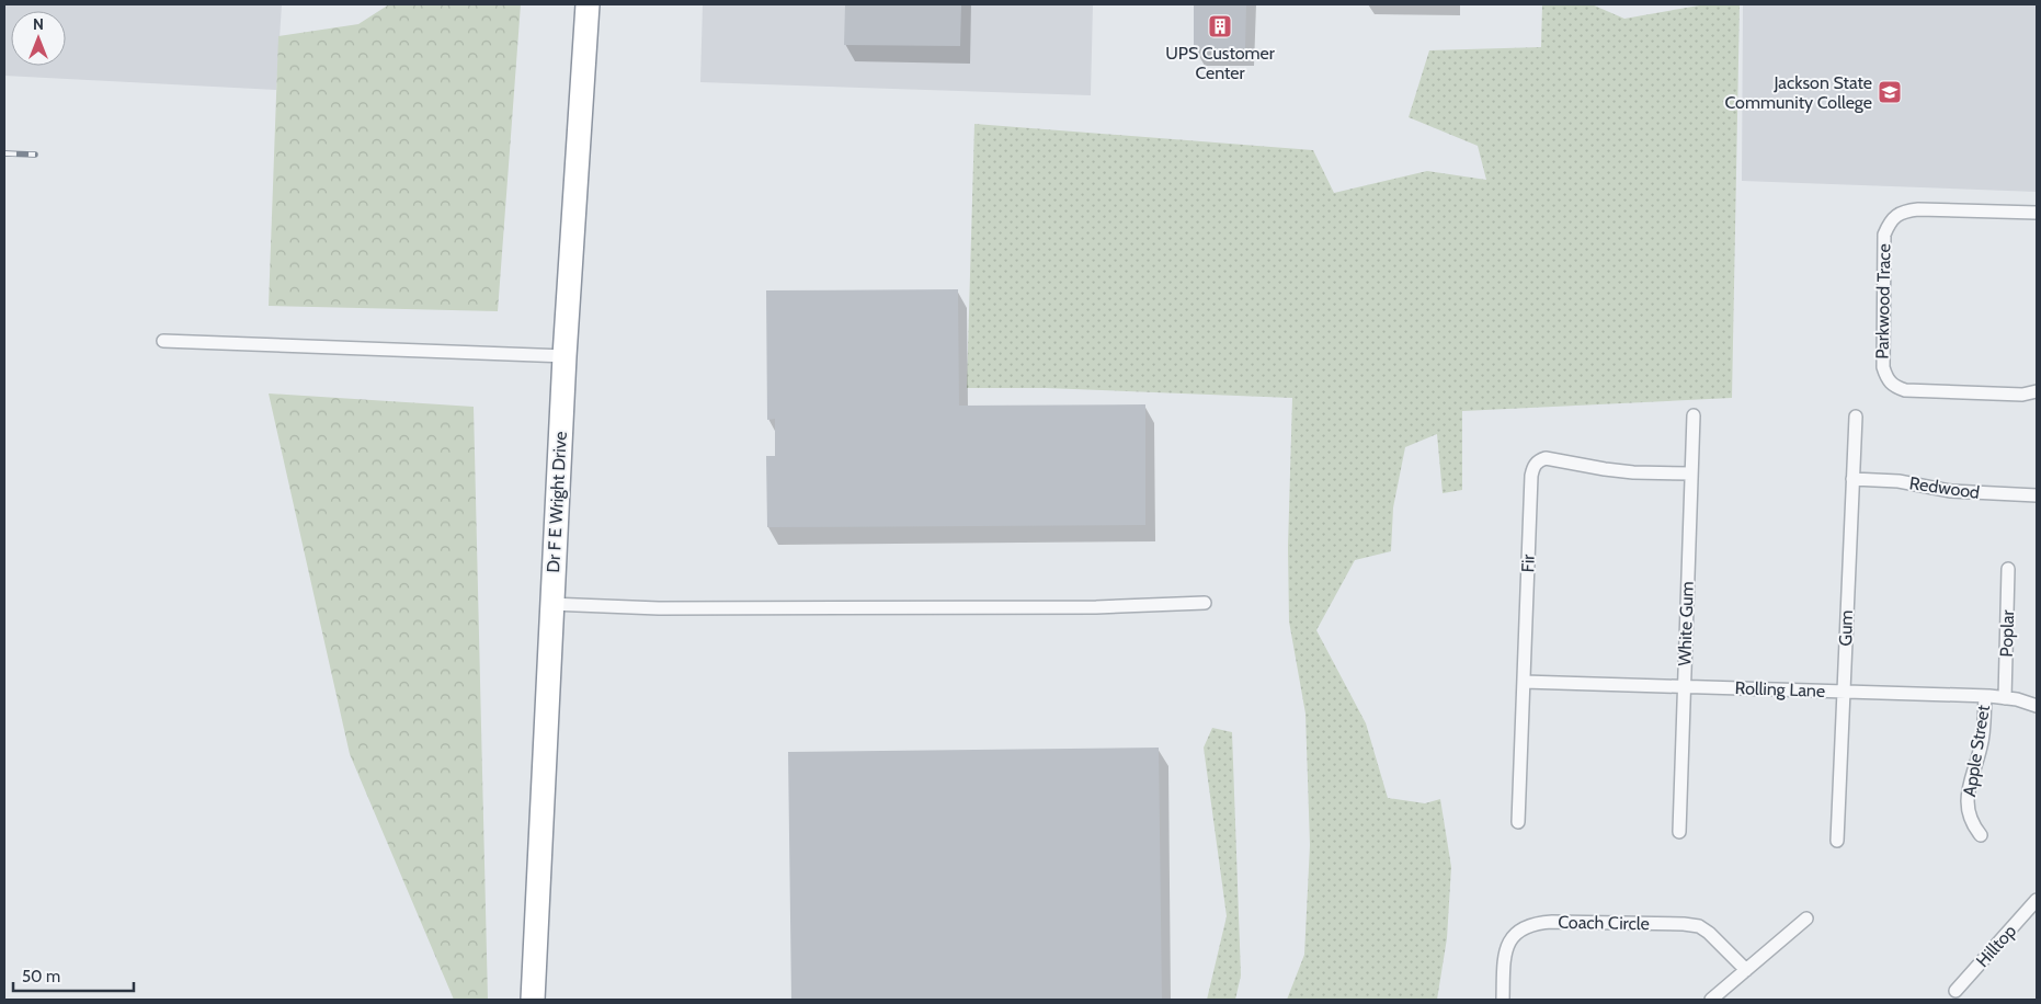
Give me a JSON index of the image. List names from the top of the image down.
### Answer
{
  "streets": {
    "highway": ["Dr F E Wright Drive"],
    "street": [
      "Parkwood Trace",
      "Redwood",
      "Fir",
      "White Gum",
      "Gum",
      "Poplar",
      "Rolling Lane",
      "Apple Street",
      "Coach Circle",
      "Hilltop"
    ]
  },
  "crossings": [
    ["Redwood", "Gum"],
    ["Fir", "White Gum"],
    ["Fir", "Rolling Lane"],
    ["White Gum", "Rolling Lane"],
    ["Gum", "Rolling Lane"],
    ["Poplar", "Rolling Lane"],
    ["Rolling Lane", "Apple Street"]
  ],
  "places": {
    "building": ["UPS Customer Center"],
    "school or university": ["Jackson State Community College"]
  },
  "scale_bar": "50 m",
  "north": "top"
}
